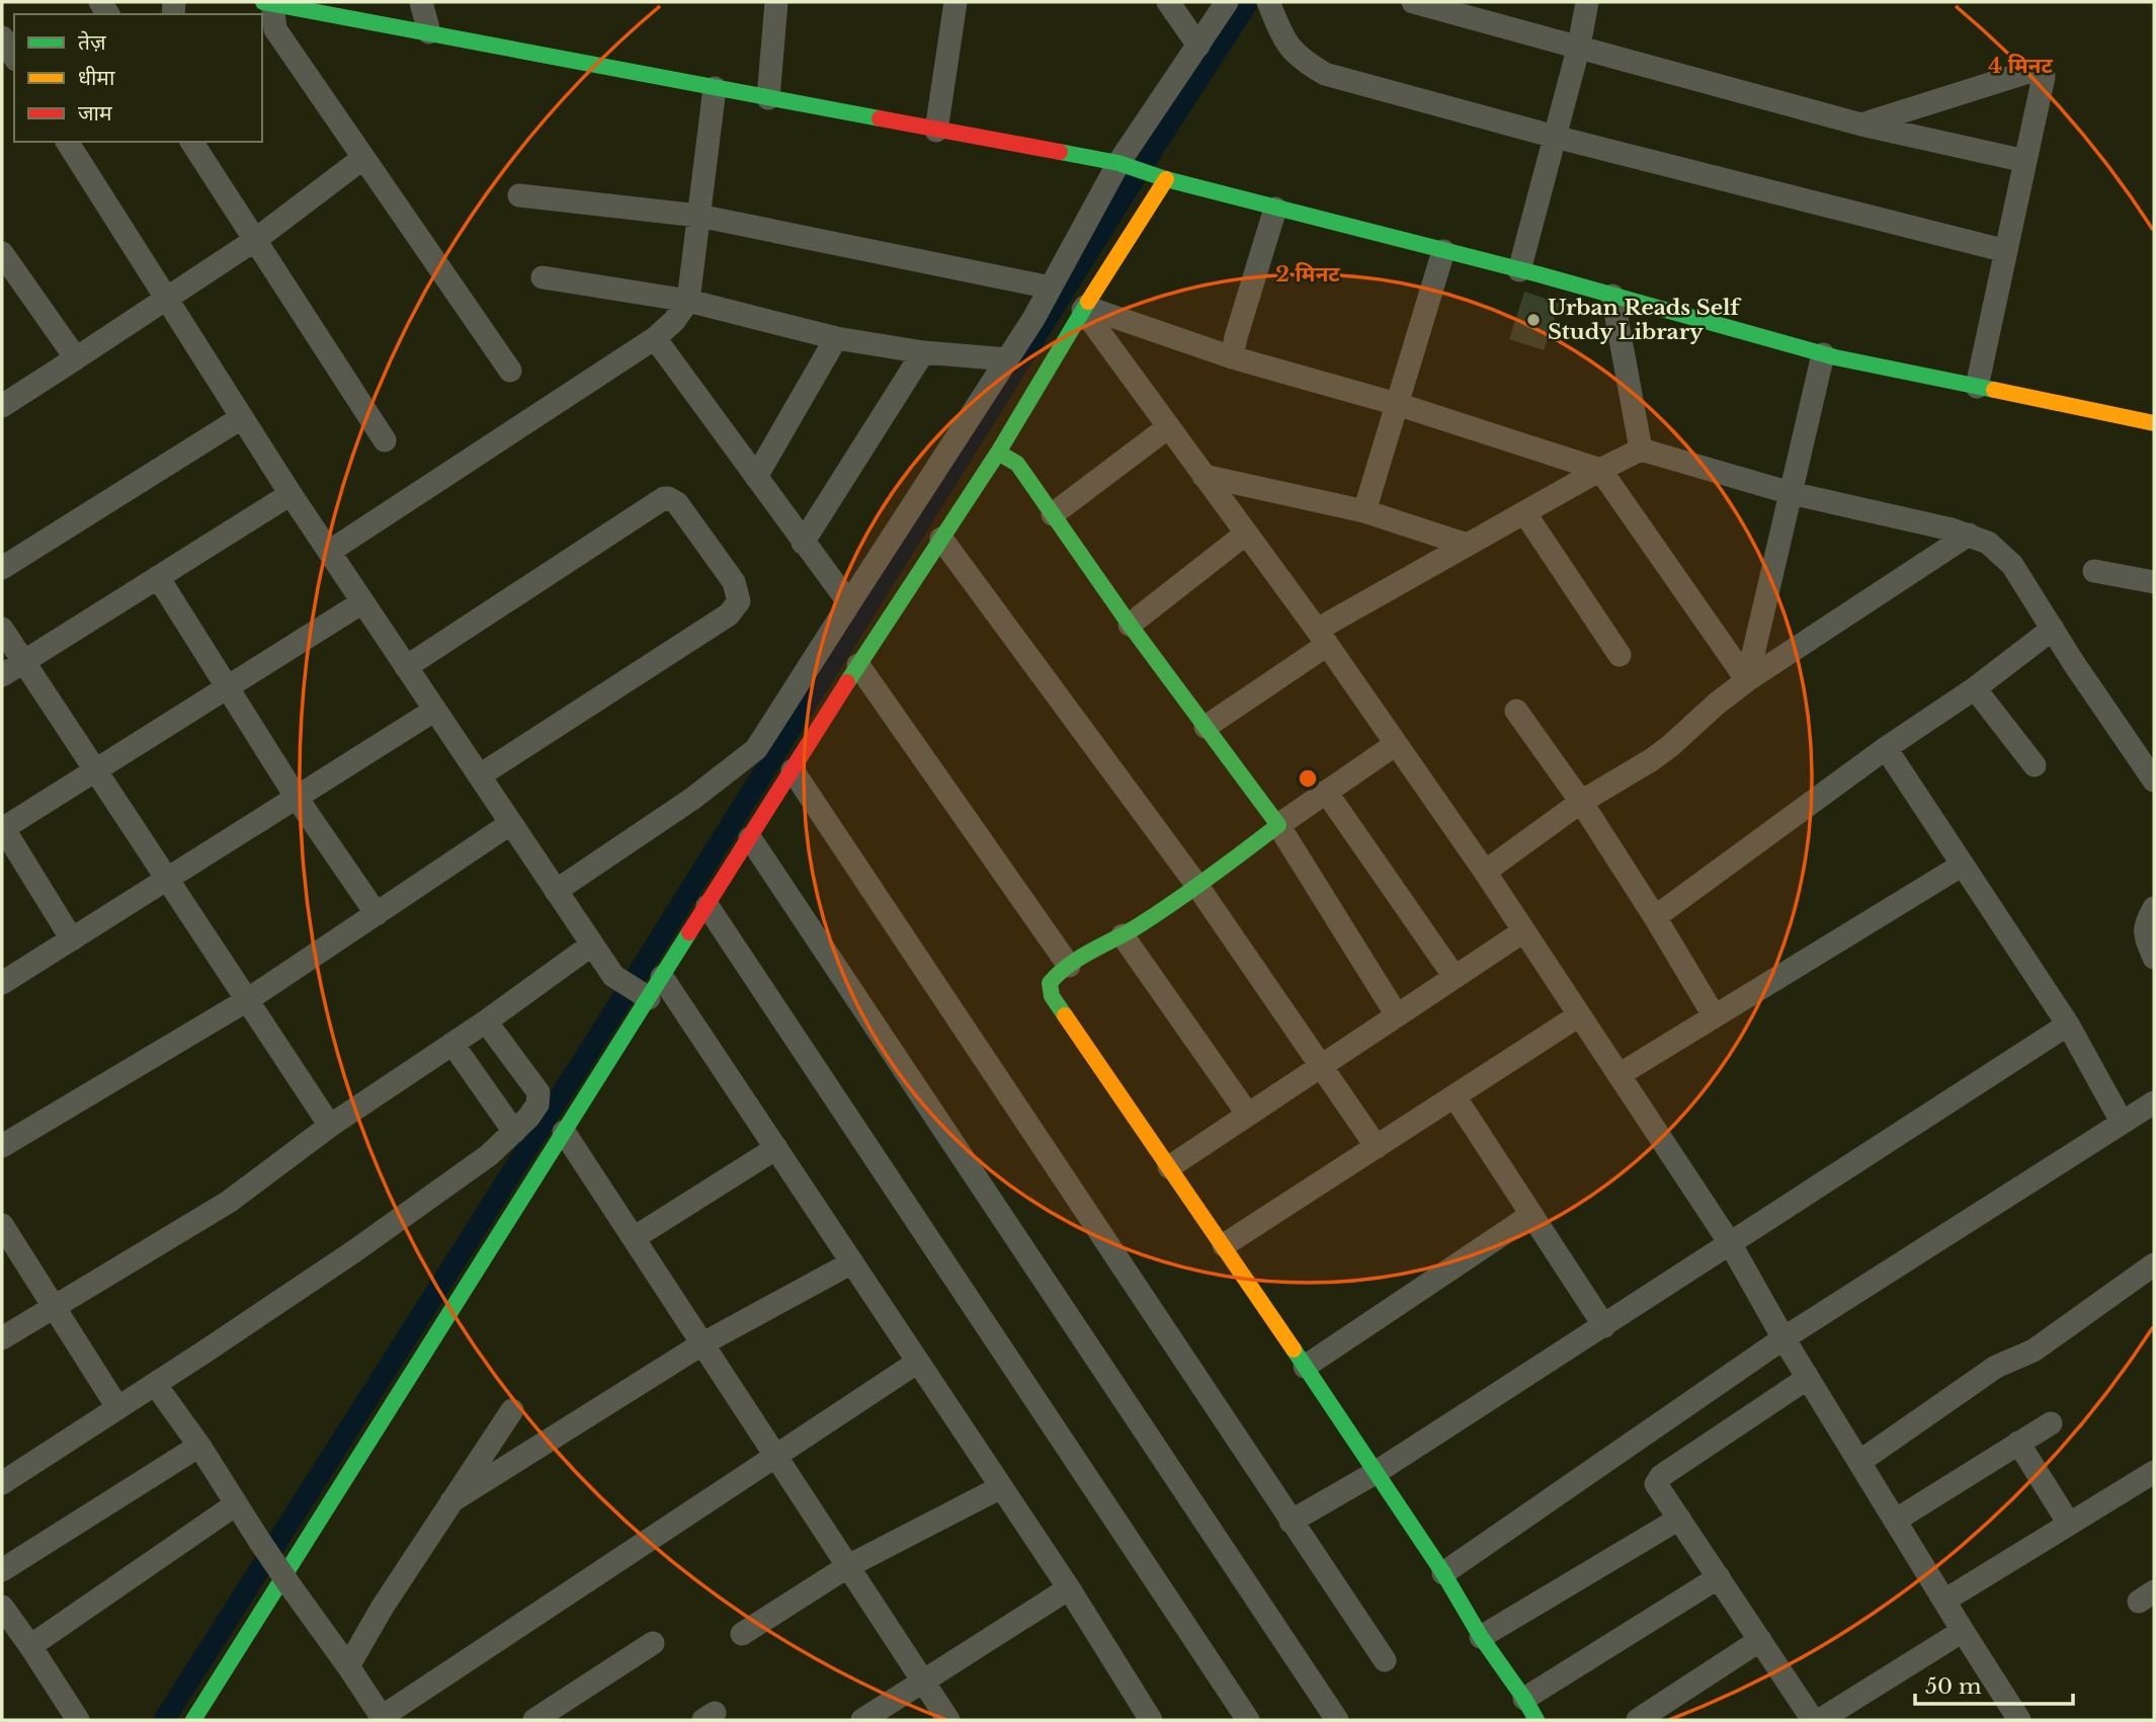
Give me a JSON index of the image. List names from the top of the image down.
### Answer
{
  "places": ["Urban Reads Self Study Library"],
  "legend": ["तेज़", "धीमा", "जाम"],
  "scale_bar": "50 m",
  "rings": ["4 मिनट", "2 मिनट"]
}
